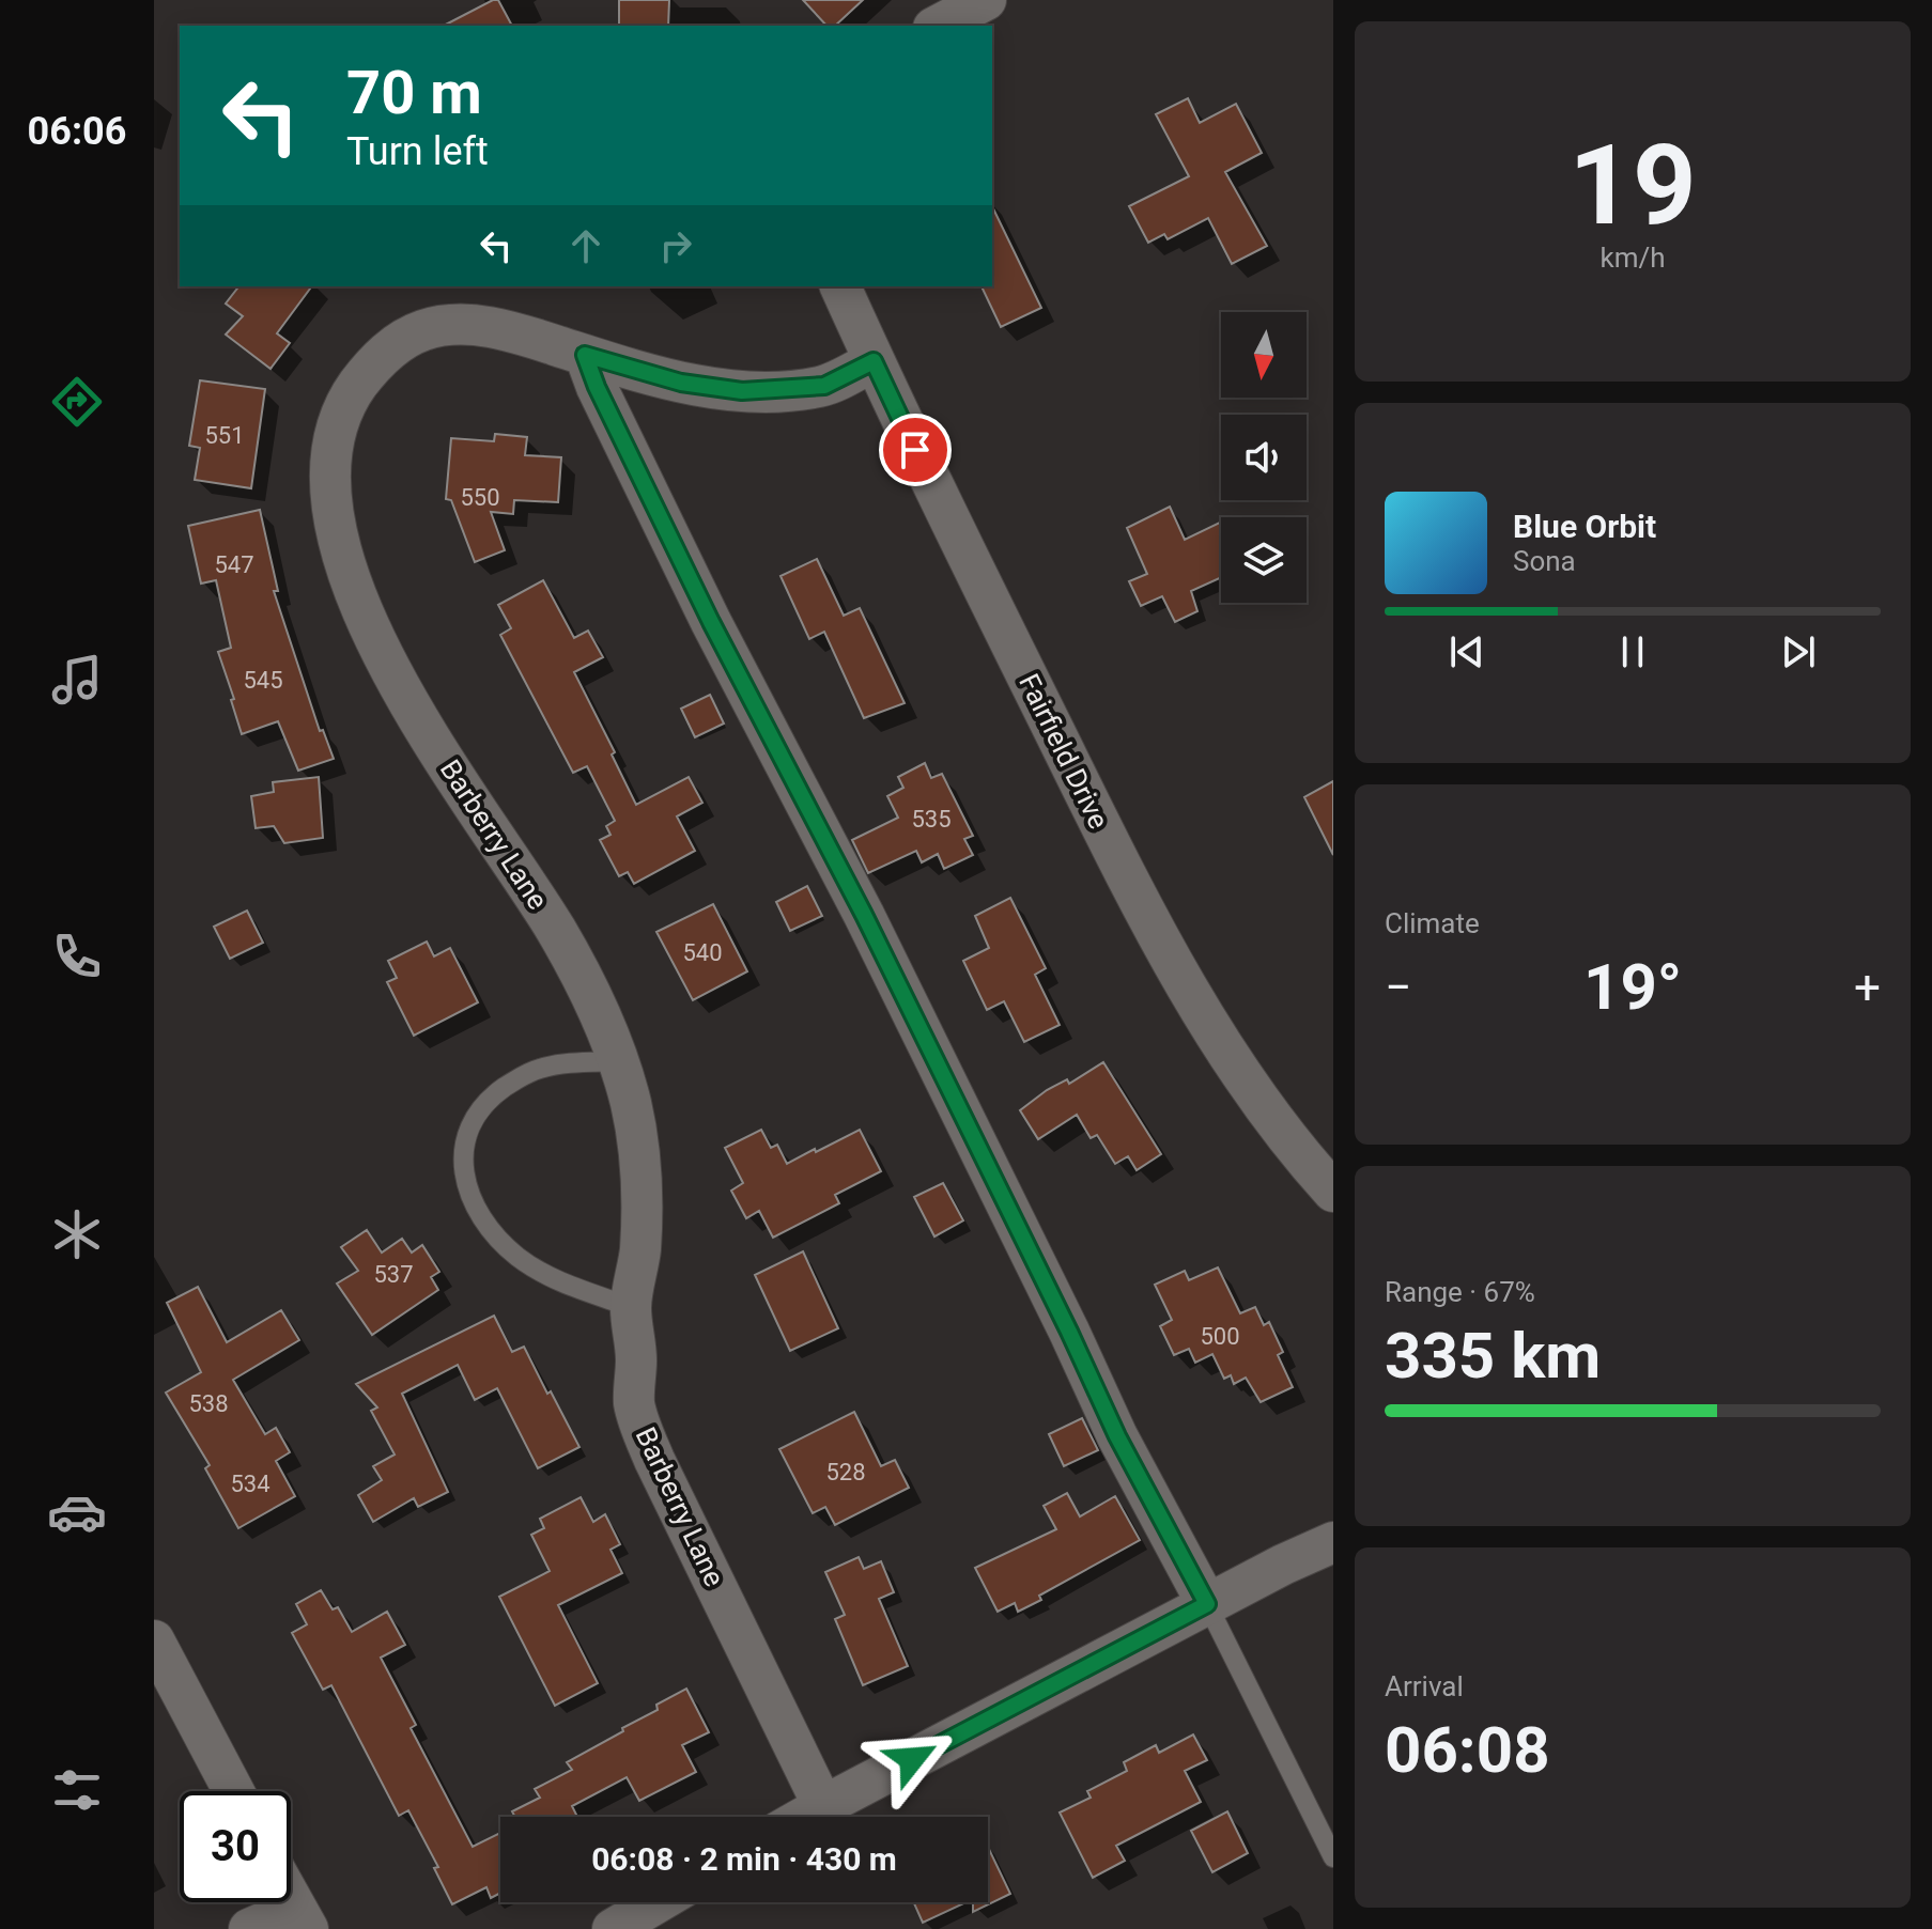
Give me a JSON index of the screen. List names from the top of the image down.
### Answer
{
  "streets": {
    "street": ["Fairfield Drive", "Barberry Lane"]
  },
  "crossings": [
    ["Fairfield Drive", "Barberry Lane"]
  ],
  "house_numbers": [
    "551",
    "550",
    "547",
    "545",
    "535",
    "540",
    "537",
    "500",
    "538",
    "528",
    "534"
  ],
  "north": "bottom",
  "page": {
    "tabs": "06:06",
    "tile": [
      ["19", "km/h"],
      "Climate",
      ["Range · 67%", "335 km"],
      ["Arrival", "06:08"]
    ],
    "turn": ["70 m", "Turn left"],
    "song": ["Blue Orbit", "Sona"],
    "heat": ["−", "19°", "+"],
    "limit": "30",
    "trip": "06:08 · 2 min · 430 m"
  }
}
